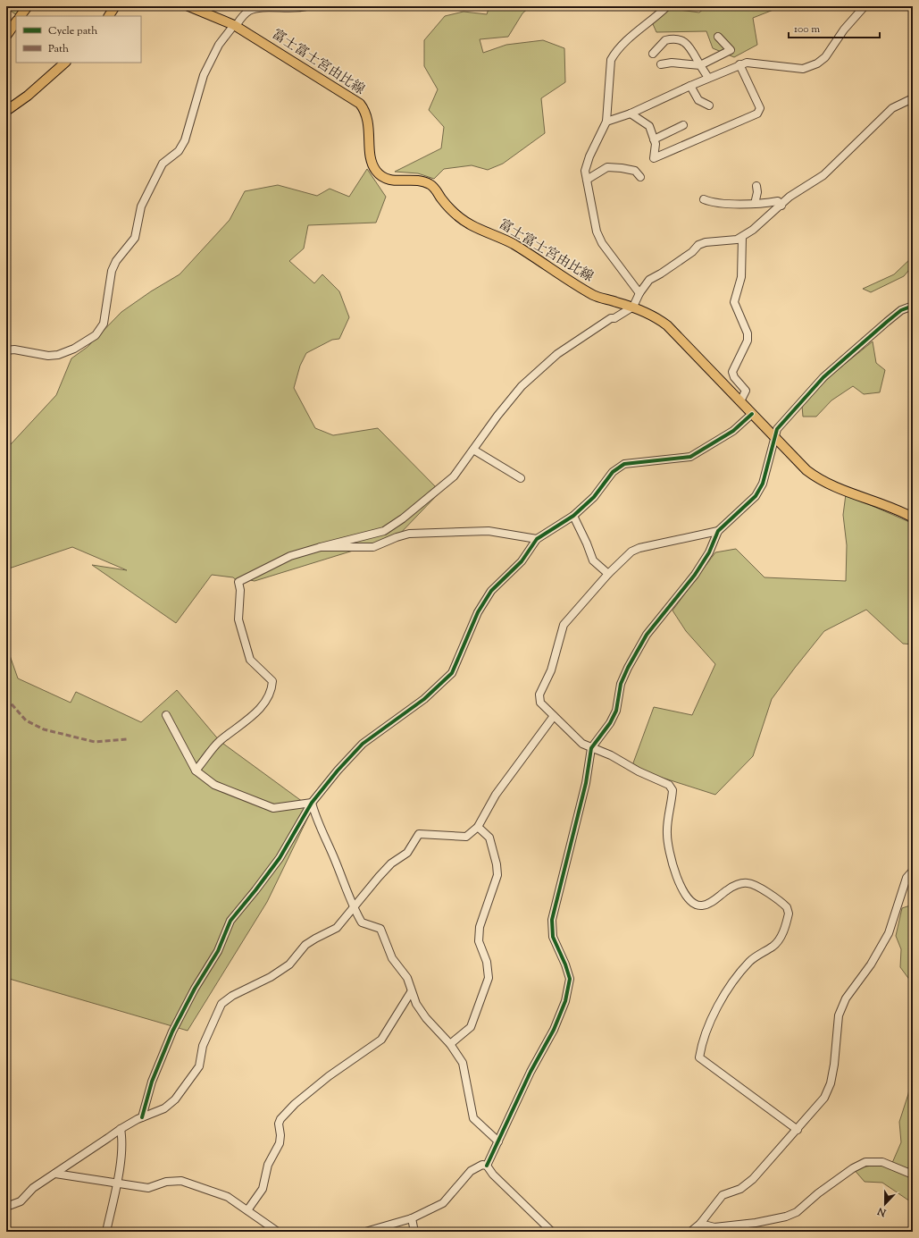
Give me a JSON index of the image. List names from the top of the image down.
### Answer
{
  "streets": {
    "main road": ["富士富士宮由比線"]
  },
  "legend": ["Cycle path", "Path"],
  "scale_bar": "100 m",
  "north": "bottom"
}
